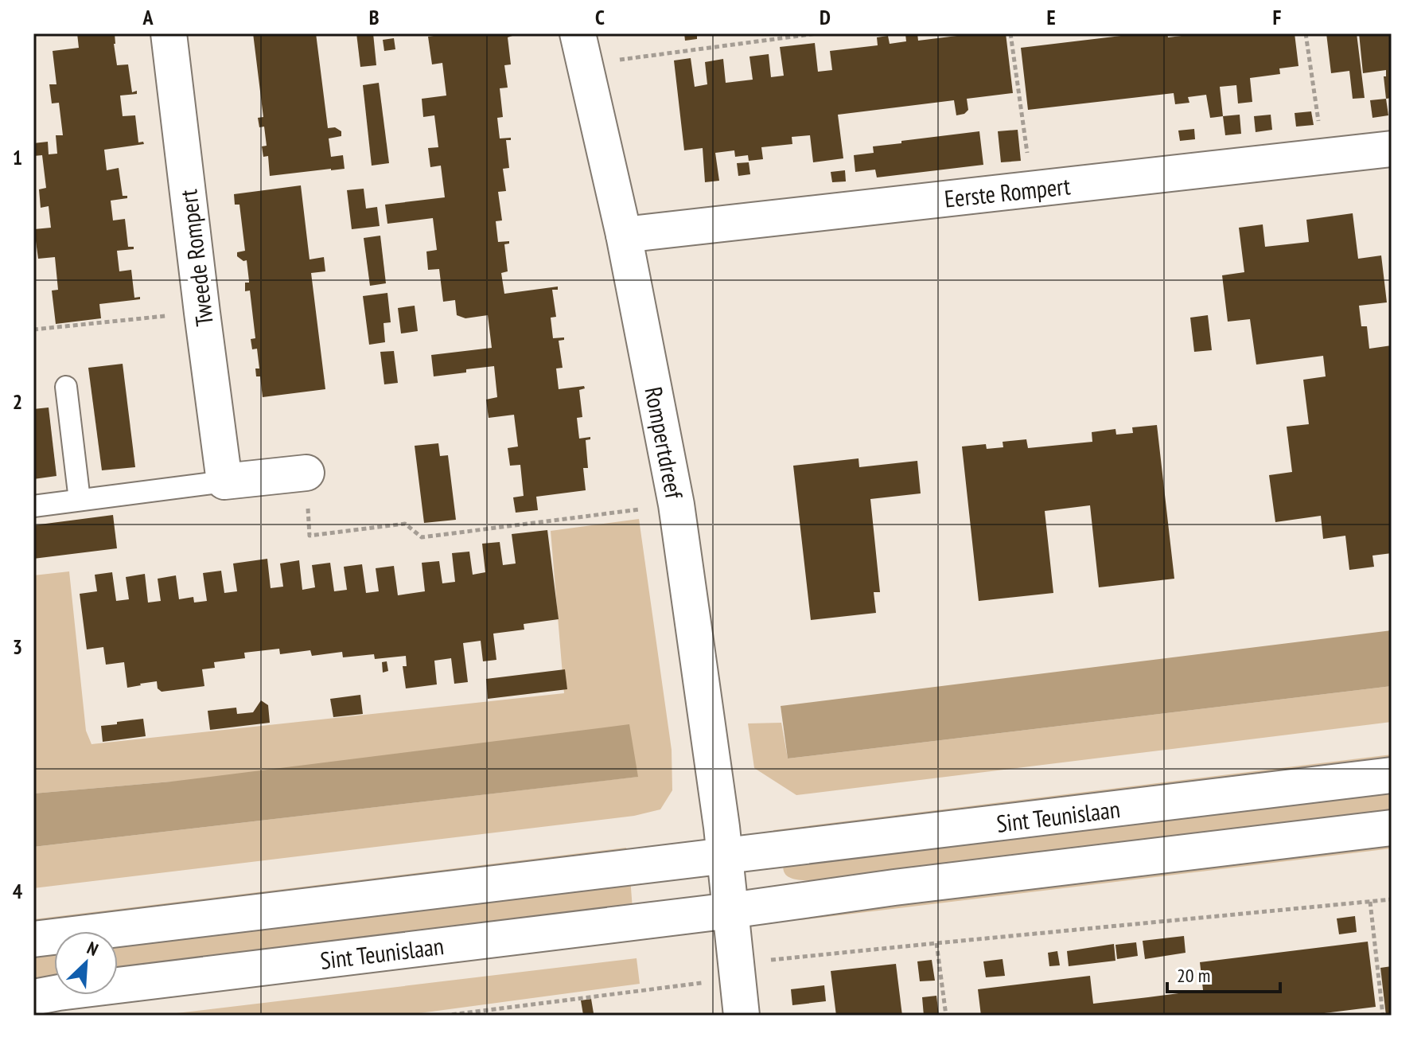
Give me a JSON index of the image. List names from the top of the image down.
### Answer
{
  "streets": {
    "street": [
      "Eerste Rompert",
      "Tweede Rompert",
      "Rompertdreef",
      "Sint Teunislaan"
    ]
  },
  "crossings": [
    ["Eerste Rompert", "Rompertdreef"],
    ["Rompertdreef", "Sint Teunislaan"]
  ],
  "scale_bar": "20 m",
  "north": "top right",
  "grid": {
    "columns": [
      "A",
      "B",
      "C",
      "D",
      "E",
      "F"
    ],
    "rows": [
      "1",
      "2",
      "3",
      "4"
    ]
  }
}
